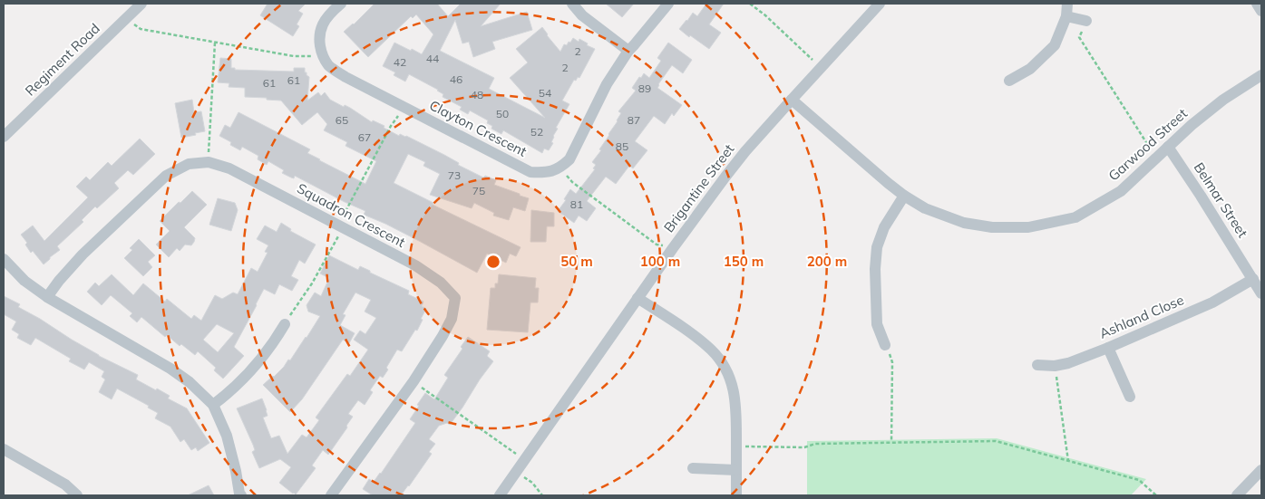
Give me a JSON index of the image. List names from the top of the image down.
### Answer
{
  "streets": {
    "street": [
      "Regiment Road",
      "Clayton Crescent",
      "Garwood Street",
      "Brigantine Street",
      "Belmar Street",
      "Squadron Crescent",
      "Ashland Close"
    ]
  },
  "crossings": [
    ["Garwood Street", "Brigantine Street"],
    ["Garwood Street", "Belmar Street"],
    ["Belmar Street", "Ashland Close"]
  ],
  "house_numbers": [
    "2",
    "44",
    "42",
    "2",
    "46",
    "61",
    "61",
    "89",
    "54",
    "48",
    "50",
    "65",
    "87",
    "52",
    "67",
    "85",
    "73",
    "75",
    "81"
  ],
  "rings": [
    "50 m",
    "100 m",
    "150 m",
    "200 m"
  ]
}
